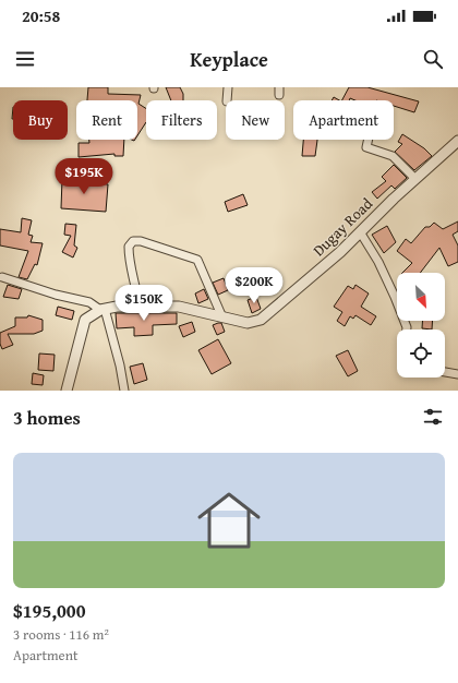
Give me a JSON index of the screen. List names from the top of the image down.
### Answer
{
  "streets": {
    "street": ["Dugay Road"]
  },
  "north": "bottom right",
  "page": {
    "status": "20:58",
    "header": "Keyplace",
    "chip": [
      "Buy",
      "Rent",
      "Filters",
      "New",
      "Apartment"
    ],
    "price": ["$195K", "$200K", "$150K"],
    "heading": "3 homes",
    "list": [
      {
        "name": "$195,000",
        "note": "3 rooms · 116 m² · Apartment"
      }
    ]
  }
}
